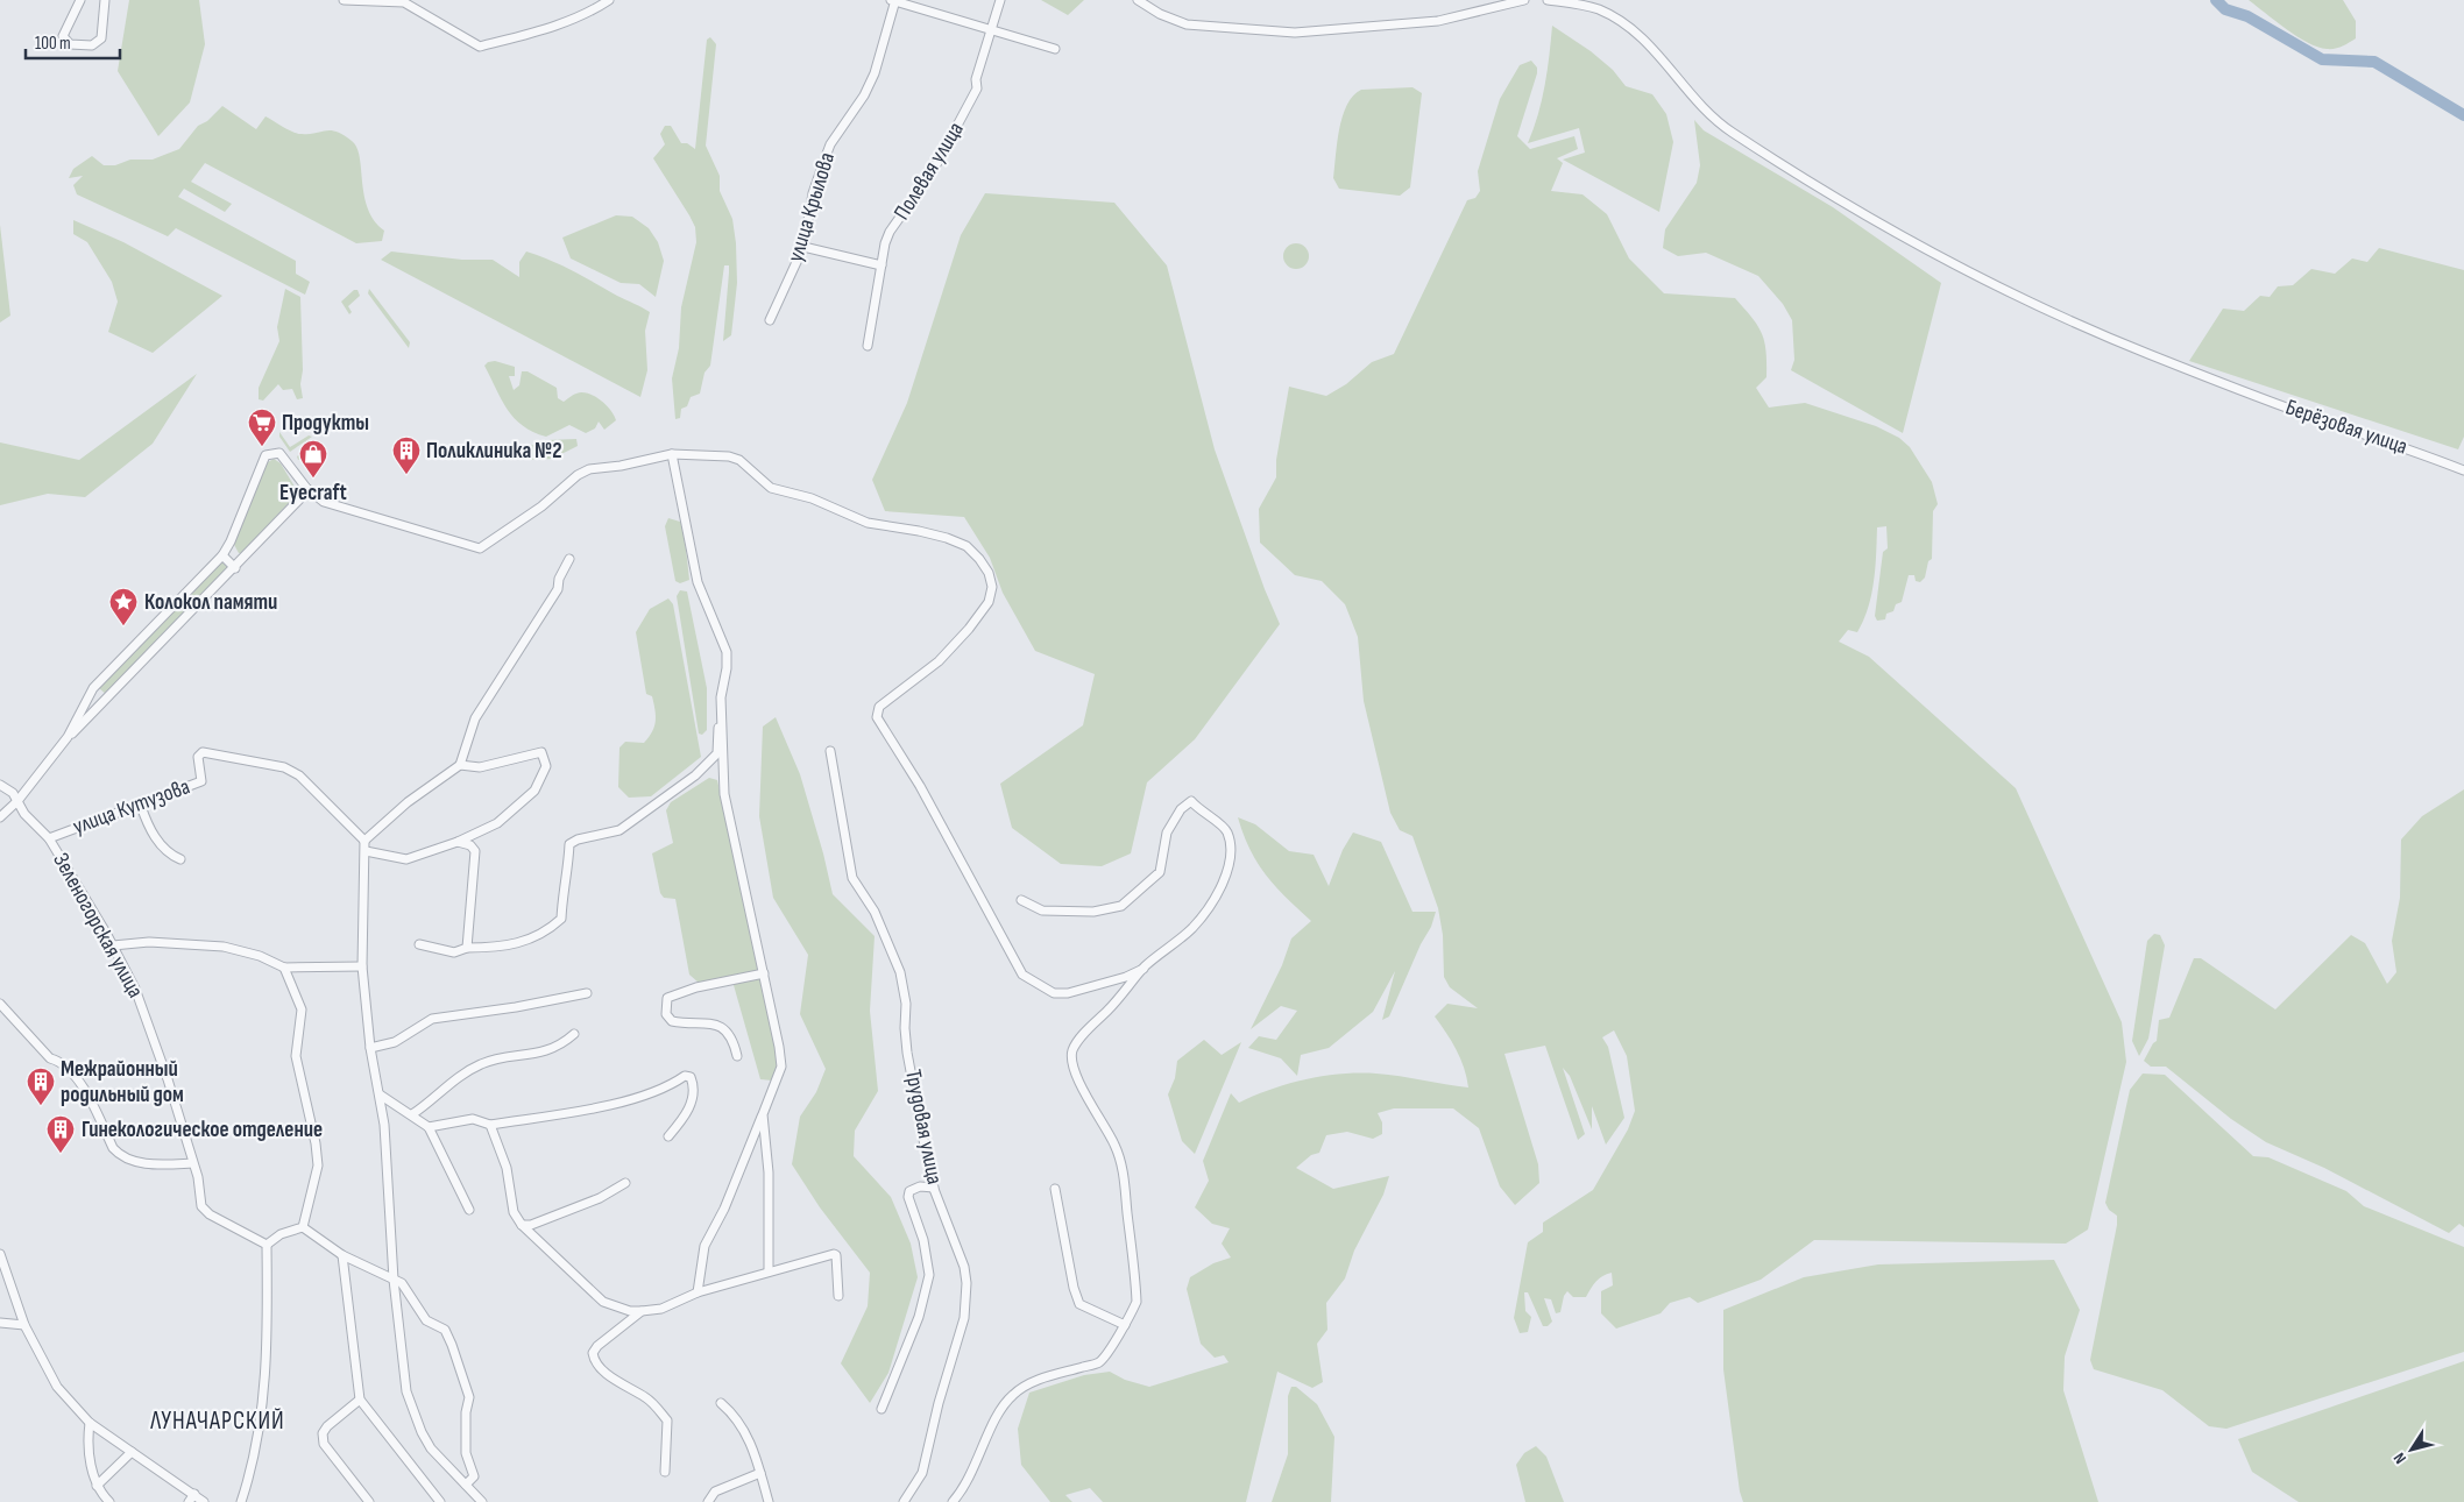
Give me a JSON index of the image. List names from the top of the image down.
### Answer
{
  "streets": {
    "street": [
      "Полевая улица",
      "улица Крылова",
      "Берёзовая улица",
      "улица Кутузова",
      "Зеленогорская улица",
      "Трудовая улица"
    ]
  },
  "crossings": [
    ["улица Кутузова", "Зеленогорская улица"]
  ],
  "districts": ["ЛУНАЧАРСКИЙ"],
  "places": {
    "supermarket": ["Продукты"],
    "building": ["Поликлиника №2", "Межрайонный родильный дом", "Гинекологическое отделение"],
    "shop": ["Eyecraft"],
    "place": ["Колокол памяти"]
  },
  "scale_bar": "100 m",
  "north": "bottom left"
}
